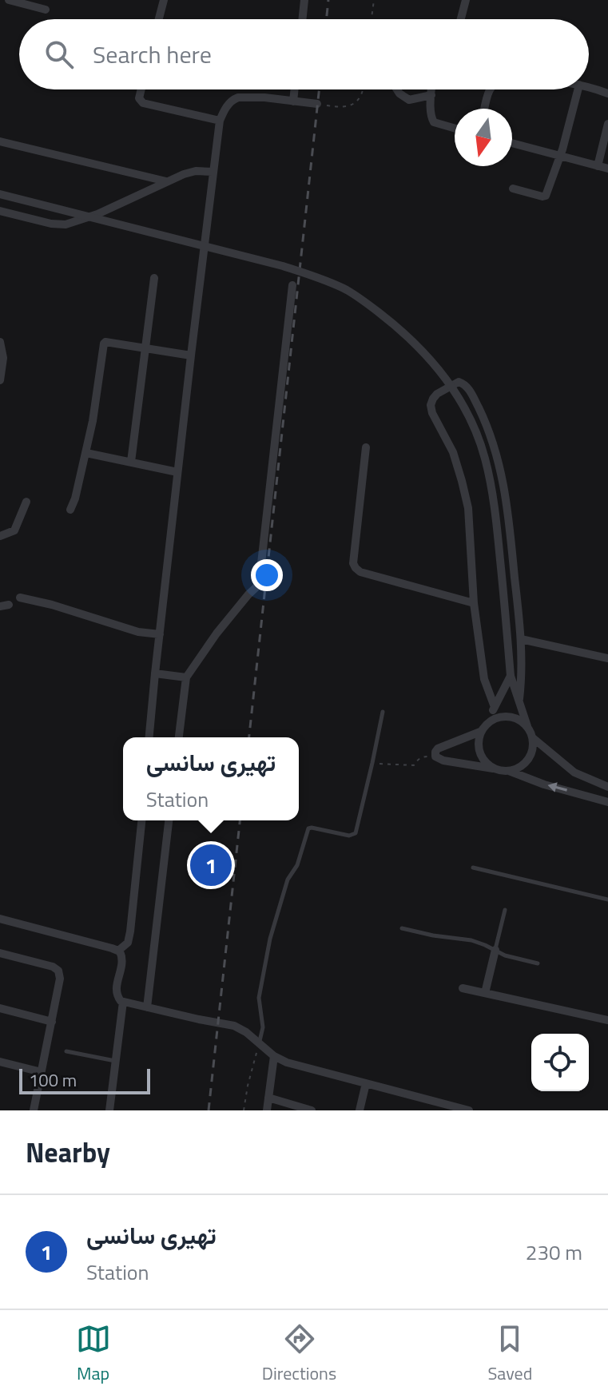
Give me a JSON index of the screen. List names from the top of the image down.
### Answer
{
  "scale_bar": "100 m",
  "north": "bottom",
  "page": {
    "search": "Search here",
    "popup": ["تھیری سانسی", "Station"],
    "pins": "1",
    "scale": "100 m",
    "heading": "Nearby",
    "list": [
      {
        "mark": "1",
        "name": "تھیری سانسی",
        "note": "Station",
        "value": "230 m"
      }
    ],
    "nav": ["Map", "Directions", "Saved"]
  }
}
